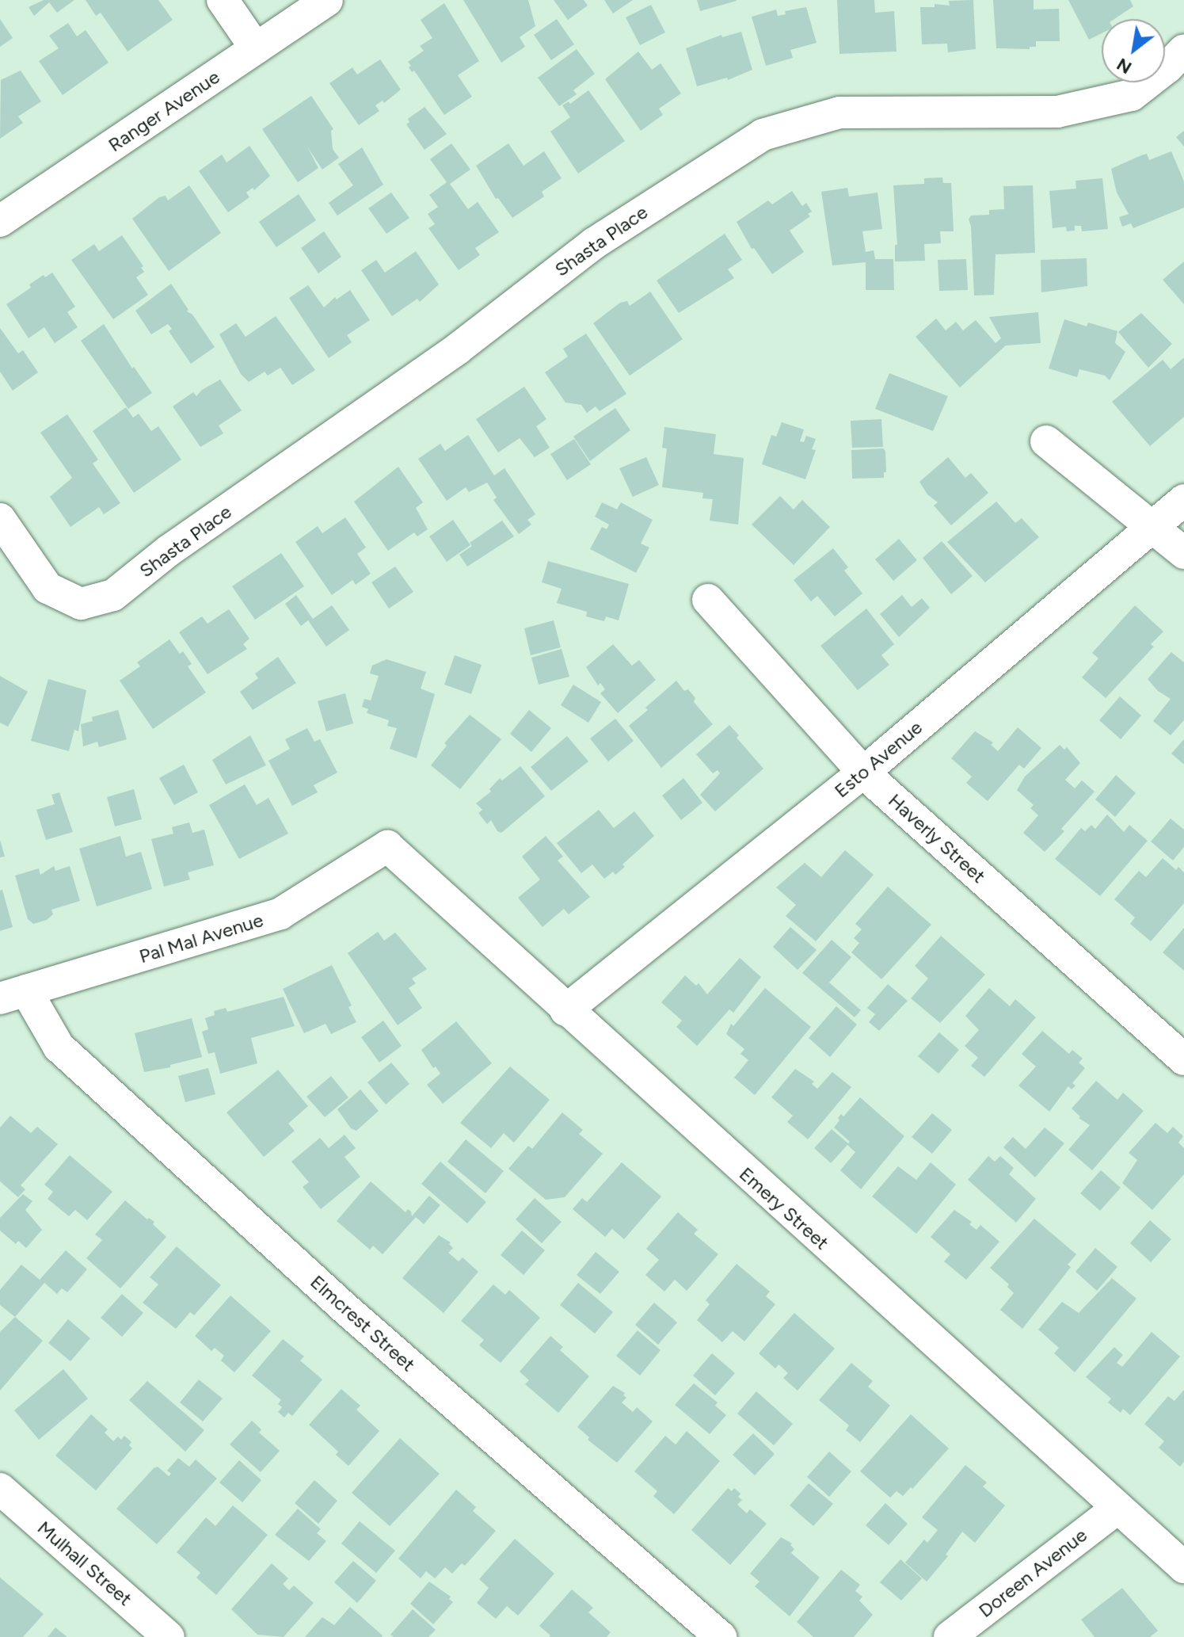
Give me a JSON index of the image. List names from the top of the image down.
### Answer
{
  "streets": {
    "street": [
      "Ranger Avenue",
      "Shasta Place",
      "Esto Avenue",
      "Haverly Street",
      "Pal Mal Avenue",
      "Emery Street",
      "Elmcrest Street",
      "Mulhall Street",
      "Doreen Avenue"
    ]
  },
  "crossings": [
    ["Esto Avenue", "Haverly Street"],
    ["Esto Avenue", "Emery Street"],
    ["Pal Mal Avenue", "Emery Street"],
    ["Pal Mal Avenue", "Elmcrest Street"],
    ["Emery Street", "Doreen Avenue"]
  ],
  "north": "bottom left"
}
